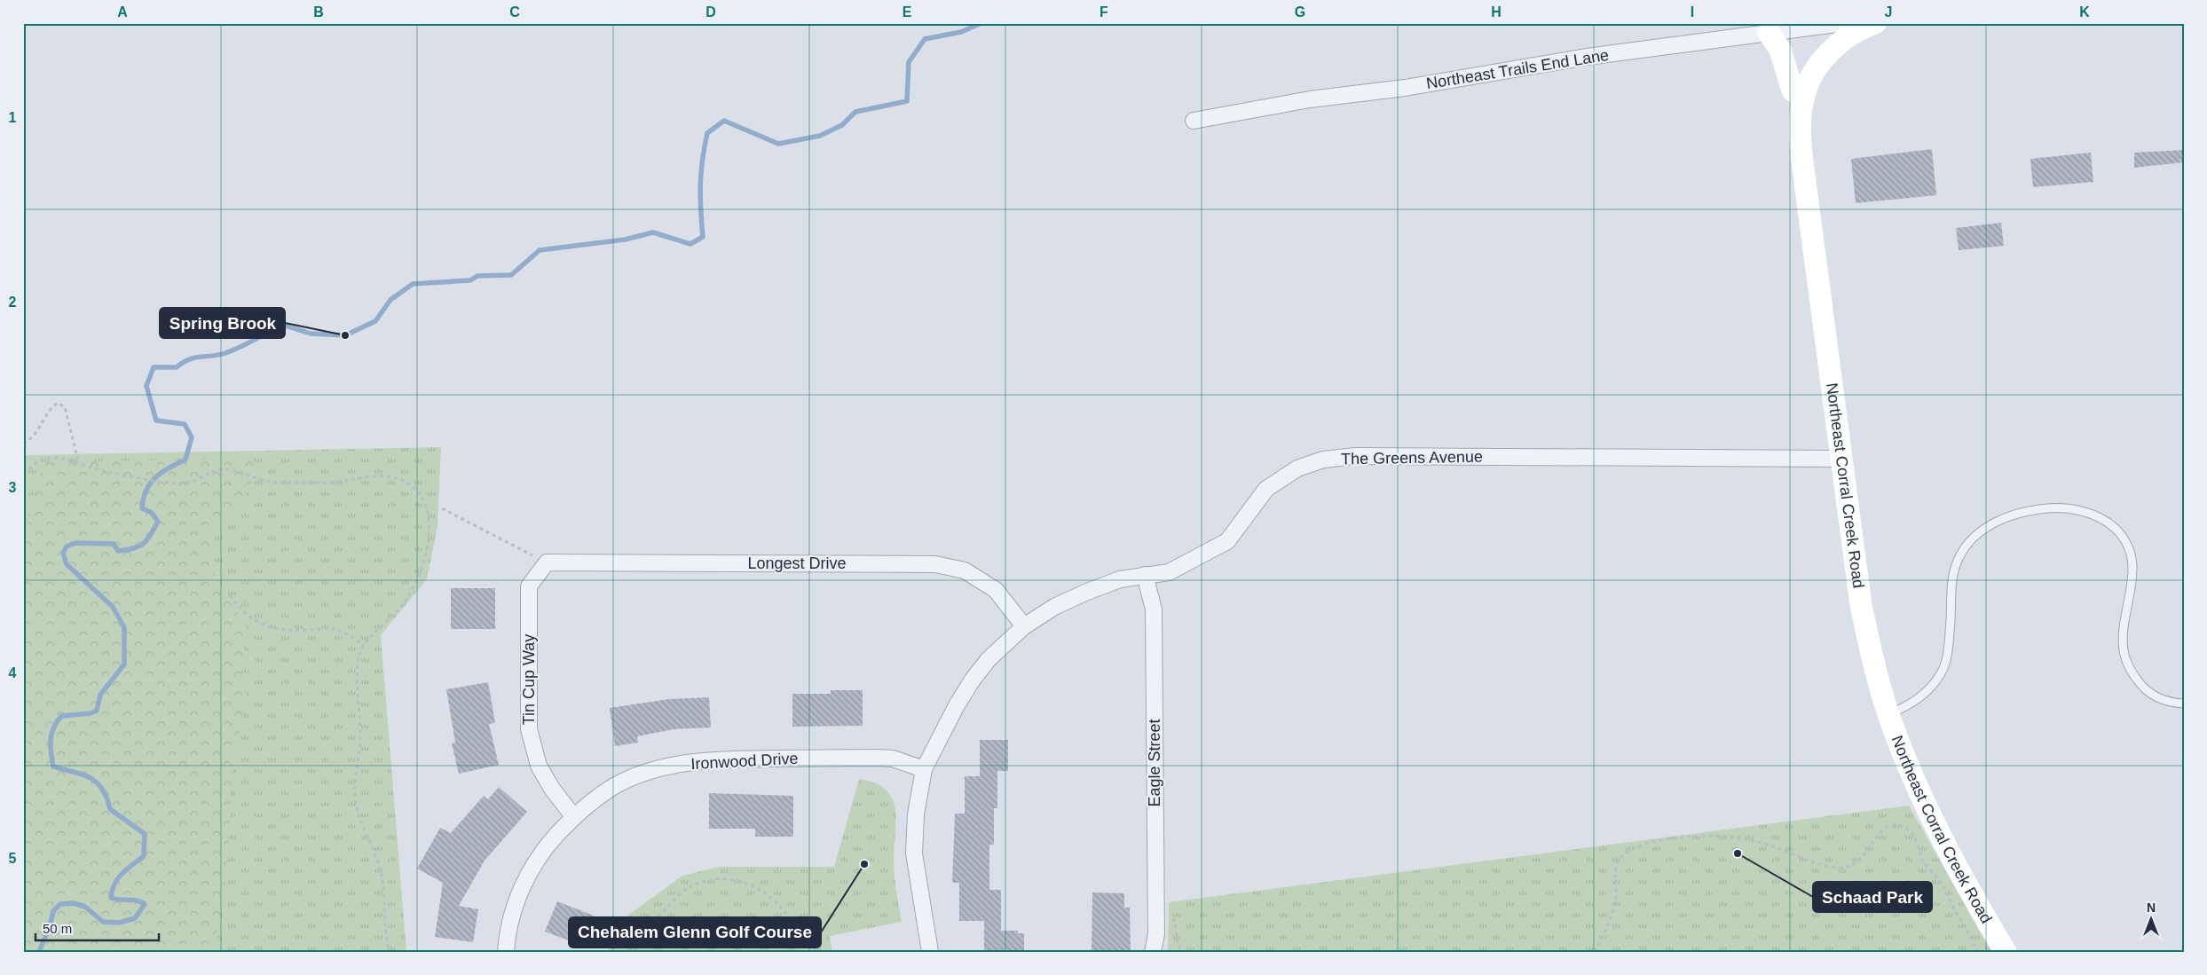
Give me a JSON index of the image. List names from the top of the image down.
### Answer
{
  "streets": {
    "street": [
      "Northeast Trails End Lane",
      "The Greens Avenue",
      "Northeast Corral Creek Road",
      "Longest Drive",
      "Tin Cup Way",
      "Ironwood Drive",
      "Eagle Street"
    ]
  },
  "crossings": [
    ["The Greens Avenue", "Northeast Corral Creek Road"],
    ["The Greens Avenue", "Longest Drive"],
    ["The Greens Avenue", "Ironwood Drive"],
    ["The Greens Avenue", "Eagle Street"],
    ["Longest Drive", "Tin Cup Way"],
    ["Tin Cup Way", "Ironwood Drive"]
  ],
  "places": ["Spring Brook", "Schaad Park", "Chehalem Glenn Golf Course"],
  "scale_bar": "50 m",
  "north": "top",
  "grid": {
    "columns": [
      "A",
      "B",
      "C",
      "D",
      "E",
      "F",
      "G",
      "H",
      "I",
      "J",
      "K"
    ],
    "rows": [
      "1",
      "2",
      "3",
      "4",
      "5"
    ]
  }
}
